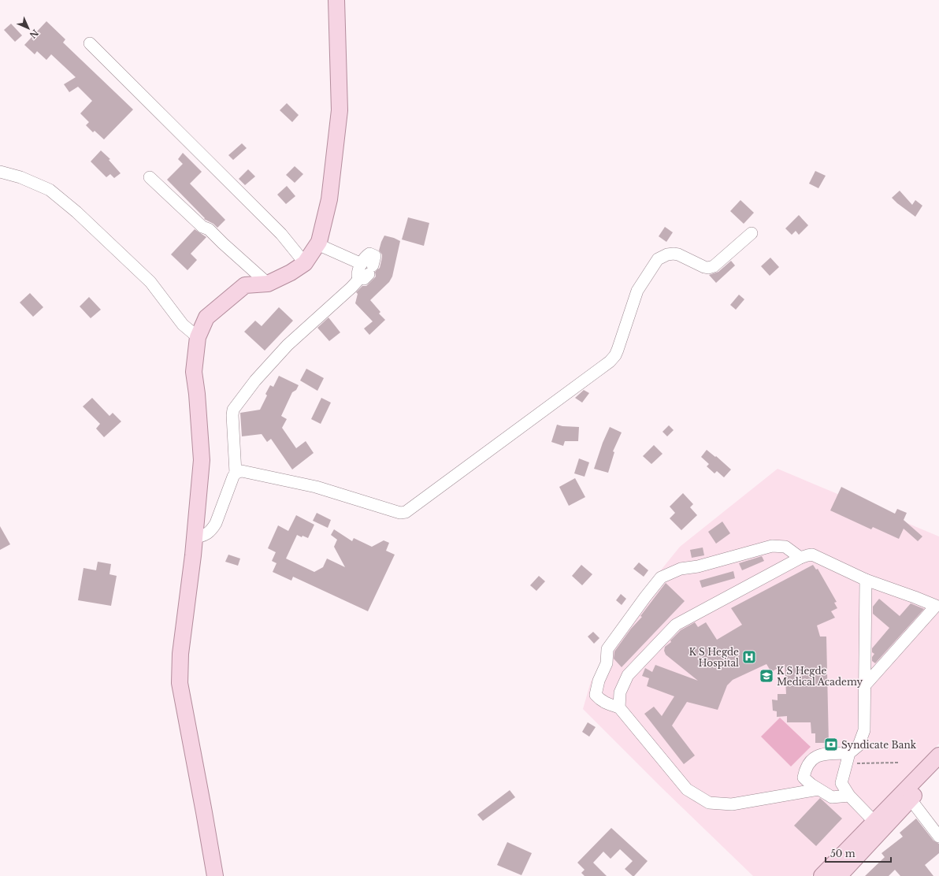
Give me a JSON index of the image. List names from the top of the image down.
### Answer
{
  "places": {
    "hospital": ["K S Hegde Hospital"],
    "school or university": ["K S Hegde Medical Academy"],
    "bank": ["Syndicate Bank"]
  },
  "scale_bar": "50 m",
  "north": "bottom right"
}
